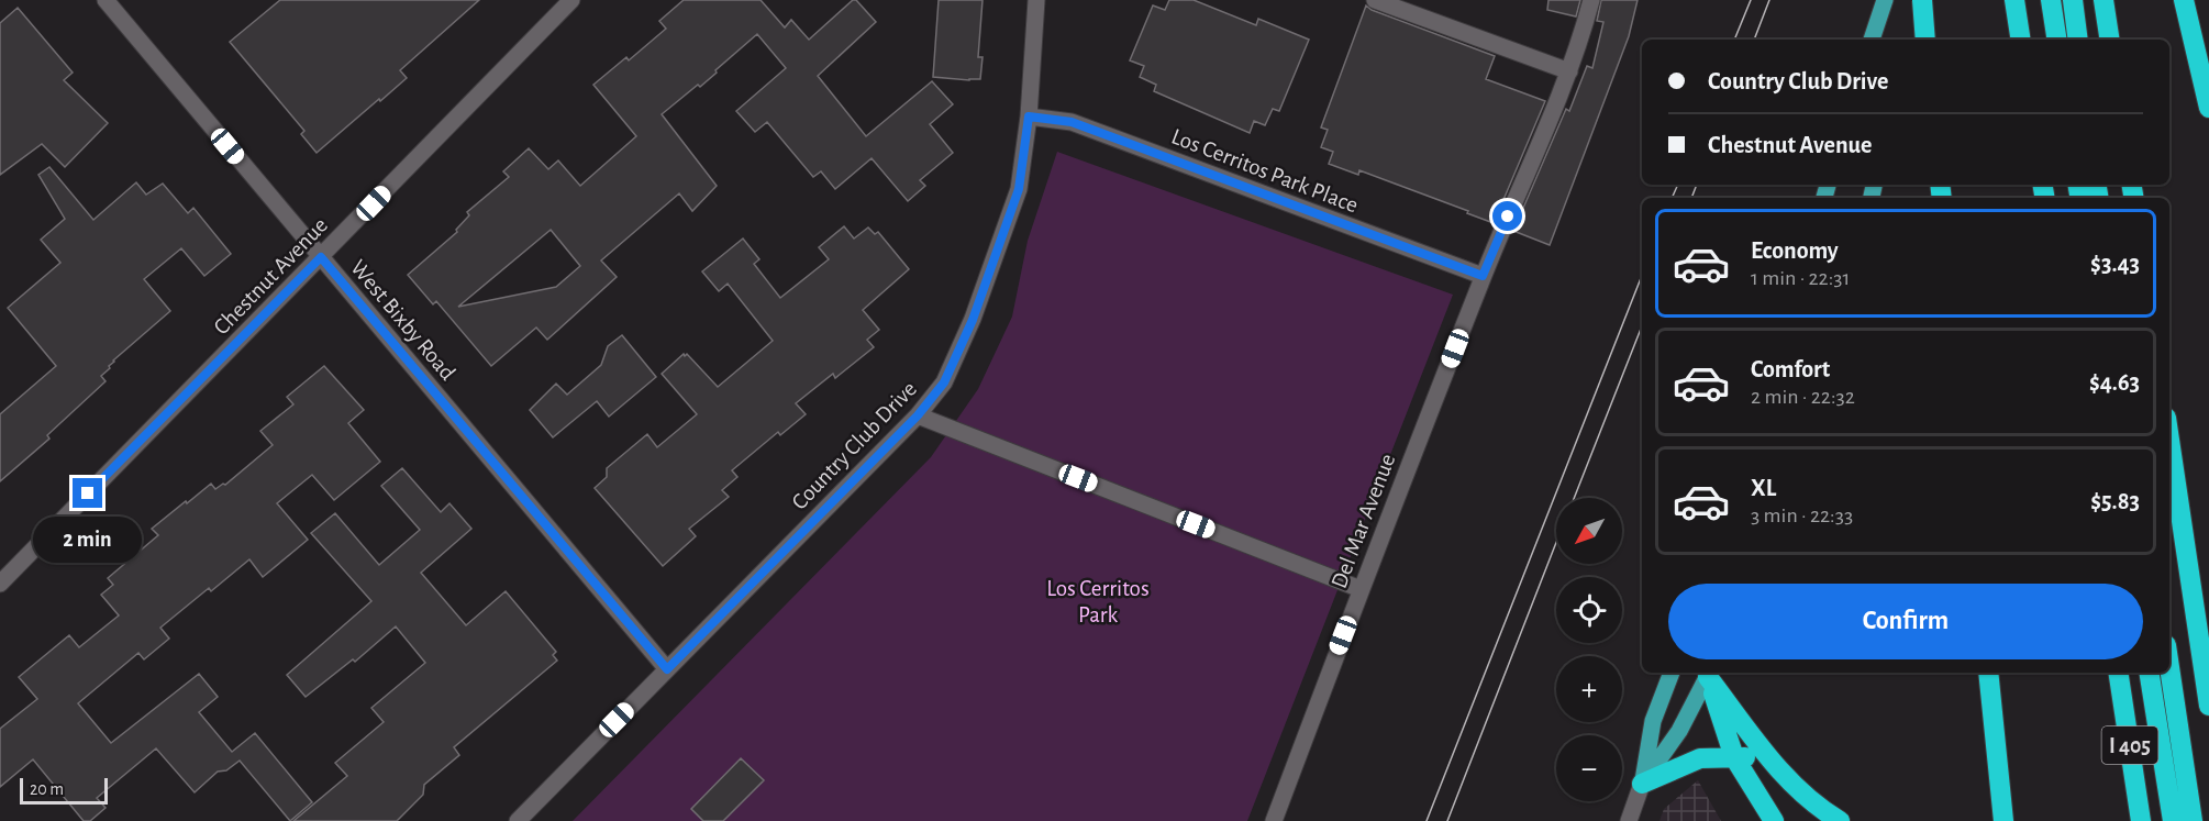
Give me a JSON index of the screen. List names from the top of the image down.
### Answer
{
  "streets": {
    "highway": ["I 405"],
    "street": [
      "Los Cerritos Park Place",
      "Chestnut Avenue",
      "West Bixby Road",
      "Country Club Drive",
      "Del Mar Avenue"
    ]
  },
  "crossings": [
    ["Los Cerritos Park Place", "Country Club Drive"],
    ["Los Cerritos Park Place", "Del Mar Avenue"],
    ["Chestnut Avenue", "West Bixby Road"],
    ["West Bixby Road", "Country Club Drive"]
  ],
  "parks": ["Los Cerritos Park"],
  "scale_bar": "20 m",
  "north": "bottom left",
  "page": {
    "banner": ["Country Club Drive", "Chestnut Avenue"],
    "list": [
      {
        "name": "Economy",
        "note": "1 min · 22:31",
        "value": "$3.43"
      },
      {
        "name": "Comfort",
        "note": "2 min · 22:32",
        "value": "$4.63"
      },
      {
        "name": "XL",
        "note": "3 min · 22:33",
        "value": "$5.83"
      }
    ],
    "map_buttons": ["+", "−"],
    "bubble": "2 min",
    "buttons": "Confirm",
    "scale": "20 m"
  }
}
